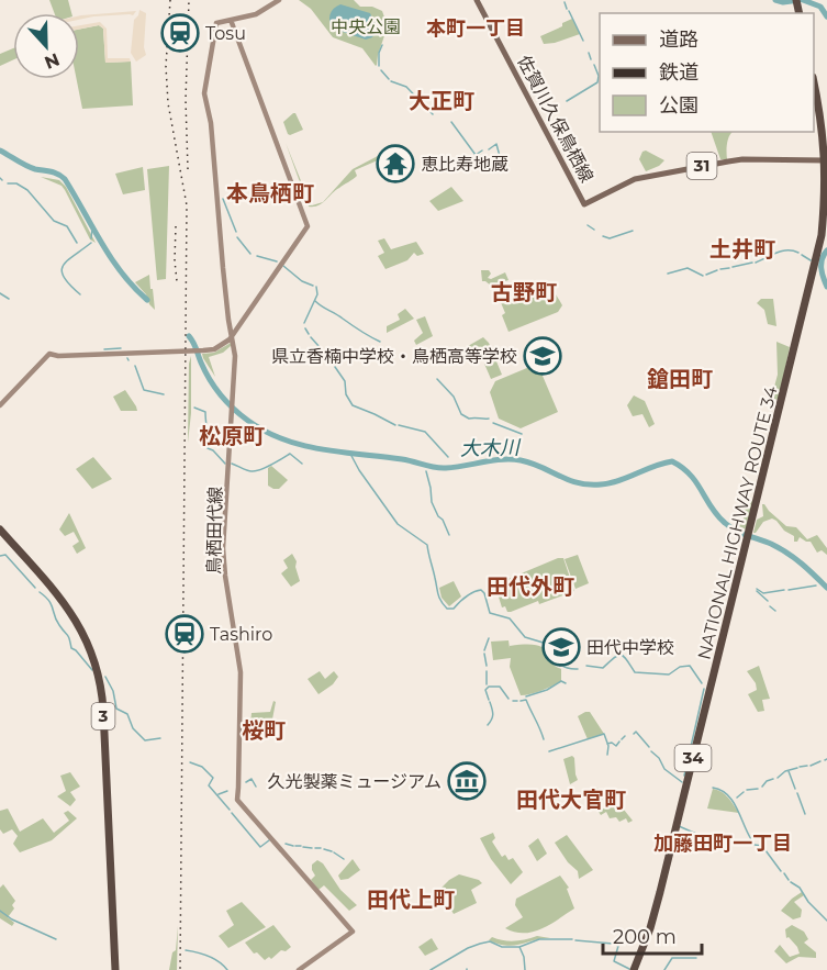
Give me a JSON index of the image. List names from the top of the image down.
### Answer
{
  "streets": {
    "highway": ["NATIONAL HIGHWAY ROUTE 34", "3", "34"],
    "main road": ["佐賀川久保鳥栖線", "31", "鳥栖田代線"]
  },
  "crossings": [
    ["佐賀川久保鳥栖線", "NATIONAL HIGHWAY ROUTE 34"]
  ],
  "districts": [
    "本町一丁目",
    "大正町",
    "本鳥栖町",
    "土井町",
    "古野町",
    "鎗田町",
    "松原町",
    "田代外町",
    "桜町",
    "田代大官町",
    "加藤田町一丁目",
    "田代上町"
  ],
  "water": ["大木川"],
  "parks": ["中央公園"],
  "places": {
    "station": ["Tosu", "Tashiro"],
    "temple": ["恵比寿地蔵"],
    "school or university": ["県立香楠中学校・鳥栖高等学校", "田代中学校"],
    "museum": ["久光製薬ミュージアム"]
  },
  "legend": ["道路", "鉄道", "公園"],
  "scale_bar": "200 m",
  "north": "bottom"
}
